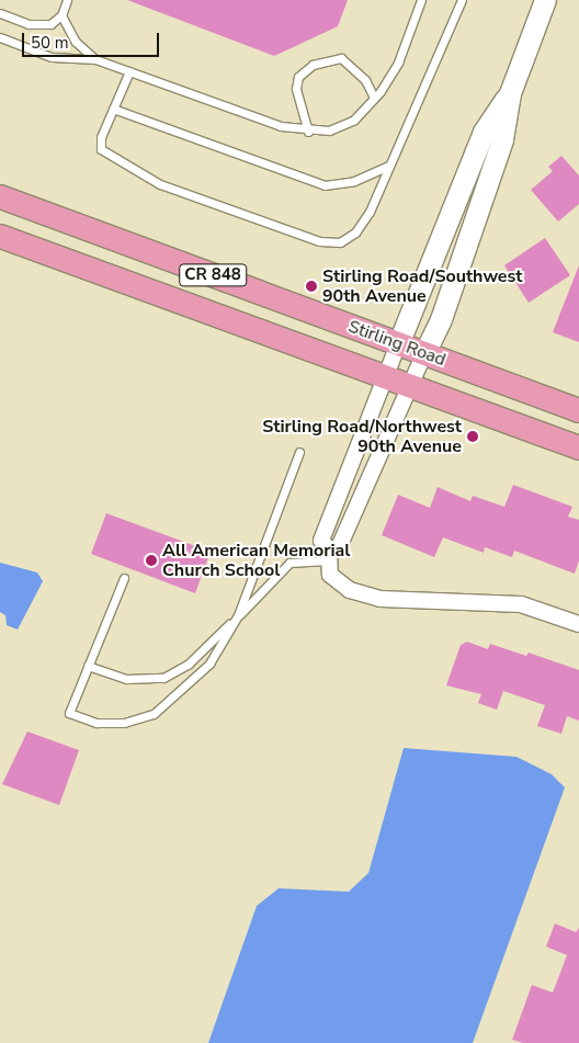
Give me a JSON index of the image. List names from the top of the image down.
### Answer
{
  "streets": {
    "main road": ["CR 848", "Stirling Road"]
  },
  "places": ["Stirling Road/Southwest 90th Avenue", "Stirling Road/Northwest 90th Avenue", "All American Memorial Church School"],
  "scale_bar": "50 m"
}
